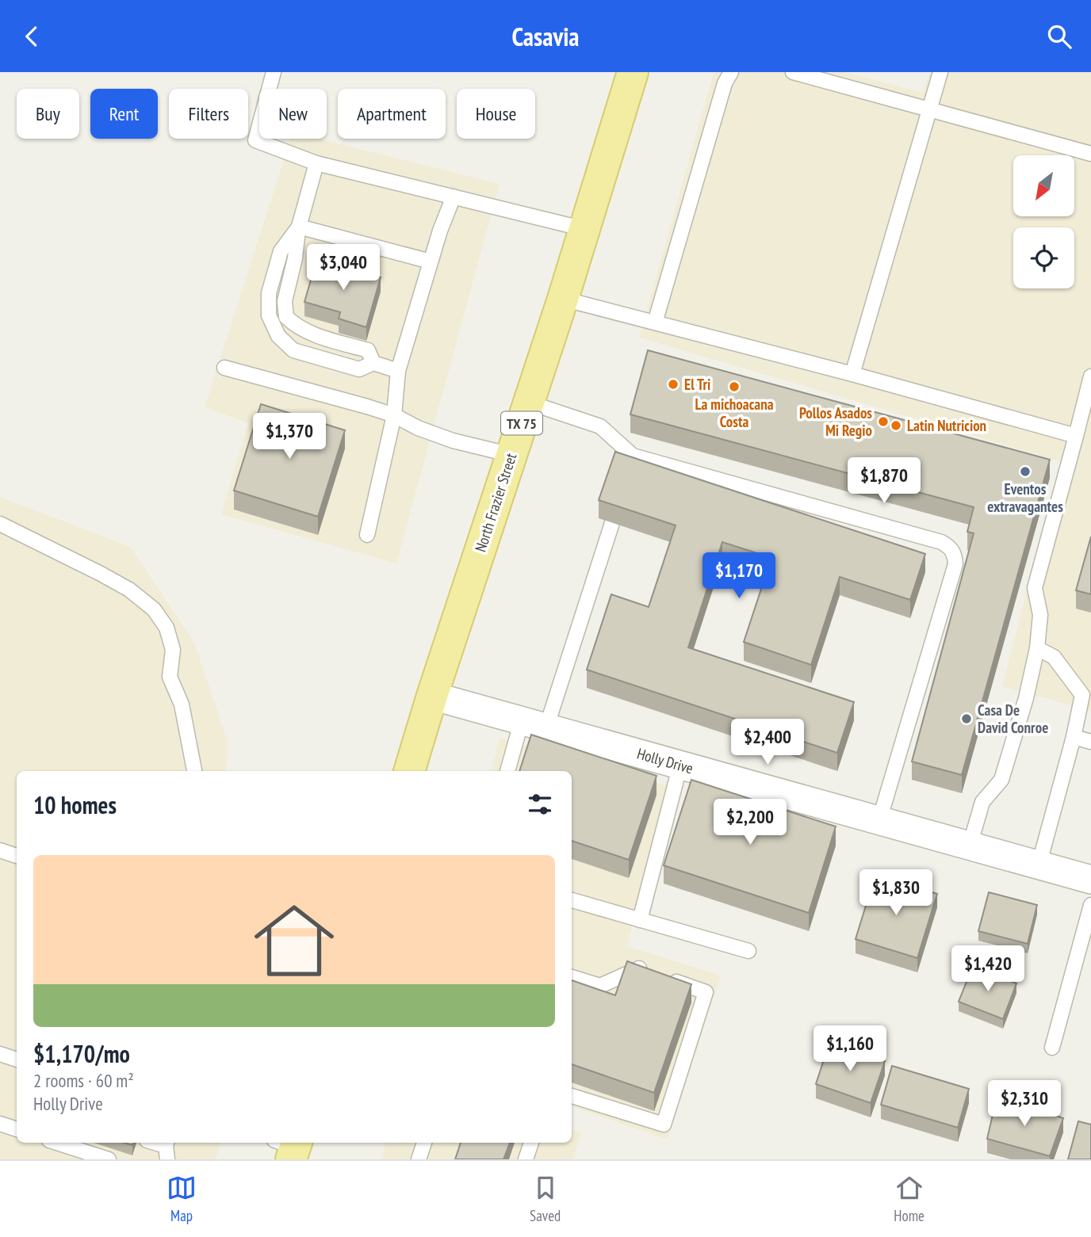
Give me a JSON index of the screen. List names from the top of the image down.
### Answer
{
  "streets": {
    "main road": ["TX 75", "North Frazier Street"],
    "street": ["Holly Drive"]
  },
  "crossings": [
    ["North Frazier Street", "Holly Drive"]
  ],
  "places": [
    "El Tri",
    "La michoacana Costa",
    "Pollos Asados Mi Regio",
    "Latin Nutricion",
    "Eventos extravagantes",
    "Casa De David Conroe"
  ],
  "north": "bottom left",
  "page": {
    "header": "Casavia",
    "chip": [
      "Buy",
      "Rent",
      "Filters",
      "New",
      "Apartment",
      "House"
    ],
    "price": [
      "$3,040",
      "$1,370",
      "$1,870",
      "$1,170",
      "$2,400",
      "$2,200",
      "$1,830",
      "$1,420",
      "$1,160",
      "$2,310"
    ],
    "heading": "10 homes",
    "list": [
      {
        "name": "$1,170/mo",
        "note": "2 rooms · 60 m² · Holly Drive"
      }
    ],
    "tabs": ["Map", "Saved", "Home"]
  }
}
